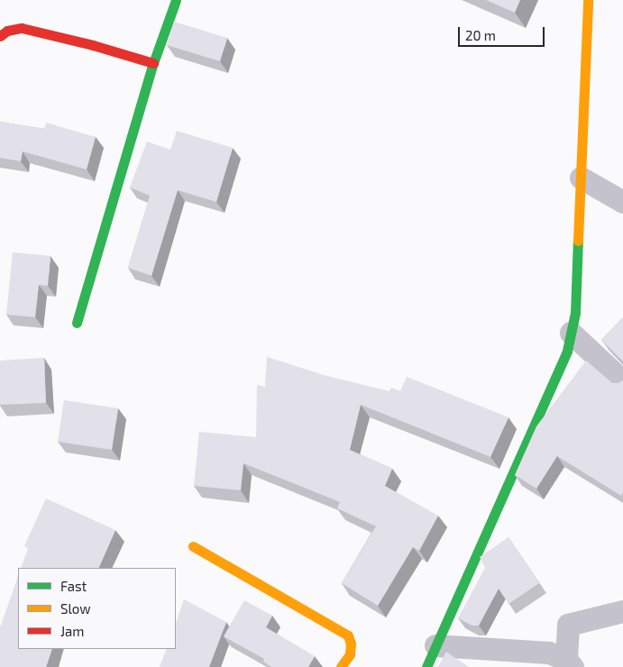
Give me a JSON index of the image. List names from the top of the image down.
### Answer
{
  "legend": ["Fast", "Slow", "Jam"],
  "scale_bar": "20 m"
}
